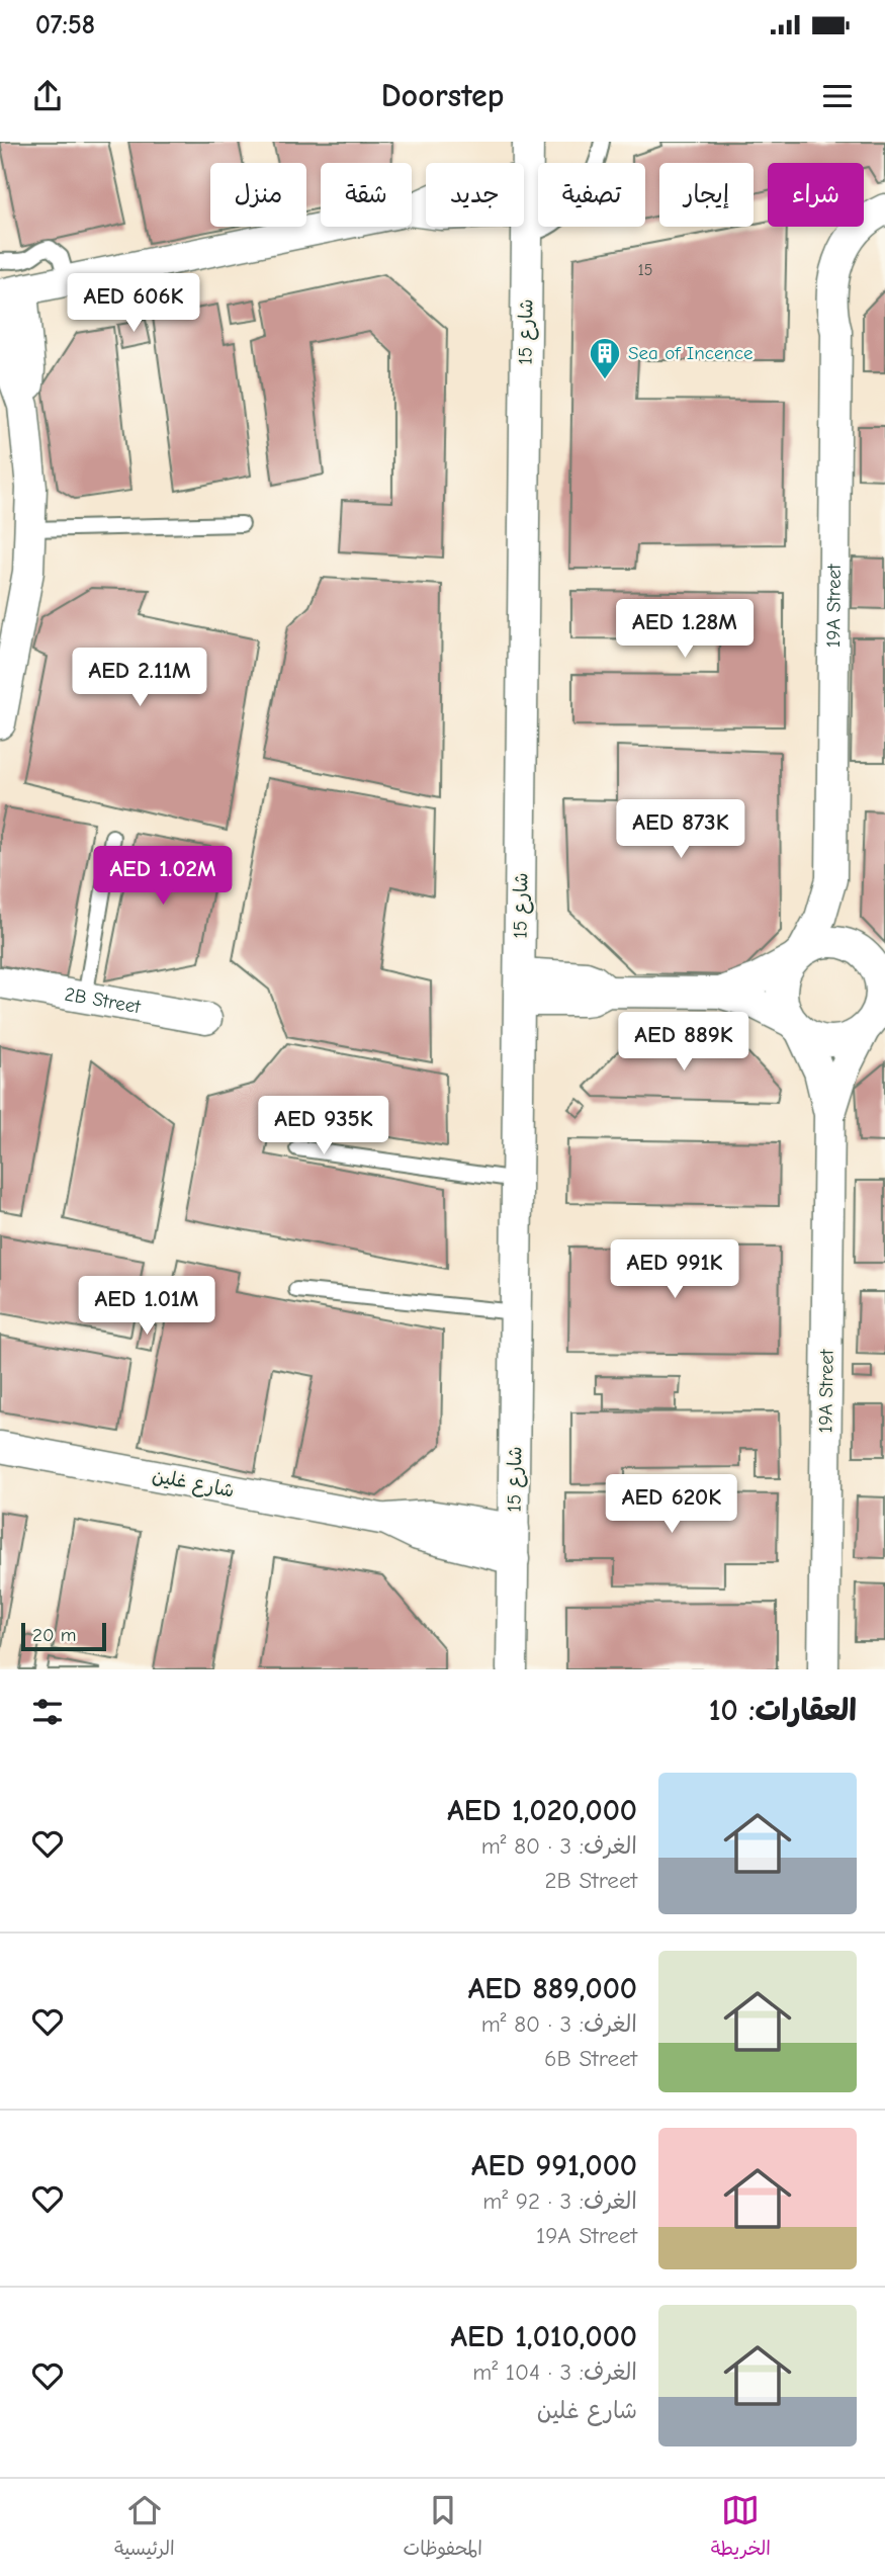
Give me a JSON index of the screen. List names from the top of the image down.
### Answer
{
  "streets": {
    "street": [
      "شارع 15",
      "19A Street",
      "2B Street",
      "شارع غلين"
    ]
  },
  "crossings": [
    ["شارع 15", "شارع غلين"]
  ],
  "places": {
    "building": ["Sea of Incence"]
  },
  "house_numbers": ["15"],
  "scale_bar": "20 m",
  "page": {
    "status": "07:58",
    "header": "Doorstep",
    "chip": [
      "شراء",
      "إيجار",
      "تصفية",
      "جديد",
      "شقة",
      "منزل"
    ],
    "price": [
      "AED 606K",
      "AED 1.28M",
      "AED 2.11M",
      "AED 873K",
      "AED 1.02M",
      "AED 889K",
      "AED 935K",
      "AED 991K",
      "AED 1.01M",
      "AED 620K"
    ],
    "scale": "20 m",
    "heading": "العقارات: 10",
    "list": [
      {
        "name": "AED 1,020,000",
        "note": "الغرف: 3 · 80 m² · 2B Street"
      },
      {
        "name": "AED 889,000",
        "note": "الغرف: 3 · 80 m² · 6B Street"
      },
      {
        "name": "AED 991,000",
        "note": "الغرف: 3 · 92 m² · 19A Street"
      },
      {
        "name": "AED 1,010,000",
        "note": "الغرف: 3 · 104 m² · شارع غلين"
      }
    ],
    "tabs": ["الخريطة", "المحفوظات", "الرئيسية"]
  }
}
